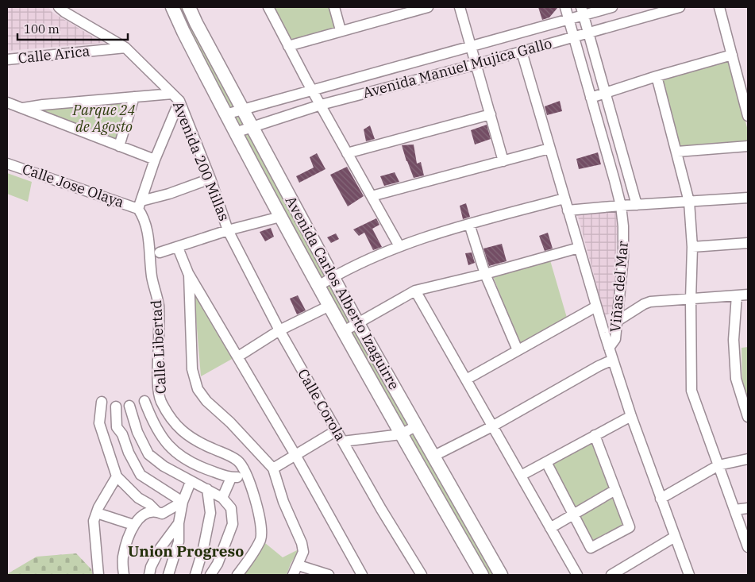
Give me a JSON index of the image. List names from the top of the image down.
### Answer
{
  "streets": {
    "main road": ["Avenida Carlos Alberto Izaguirre"],
    "street": [
      "Calle Arica",
      "Avenida Manuel Mujica Gallo",
      "Avenida 200 Millas",
      "Calle Jose Olaya",
      "Viñas del Mar",
      "Calle Libertad",
      "Calle Corola"
    ]
  },
  "crossings": [
    ["Calle Arica", "Avenida 200 Millas"],
    ["Avenida Manuel Mujica Gallo", "Viñas del Mar"],
    ["Avenida Manuel Mujica Gallo", "Avenida Carlos Alberto Izaguirre"],
    ["Avenida 200 Millas", "Calle Corola"],
    ["Calle Jose Olaya", "Calle Libertad"]
  ],
  "districts": ["Union Progreso"],
  "parks": ["Parque 24 de Agosto"],
  "scale_bar": "100 m"
}
